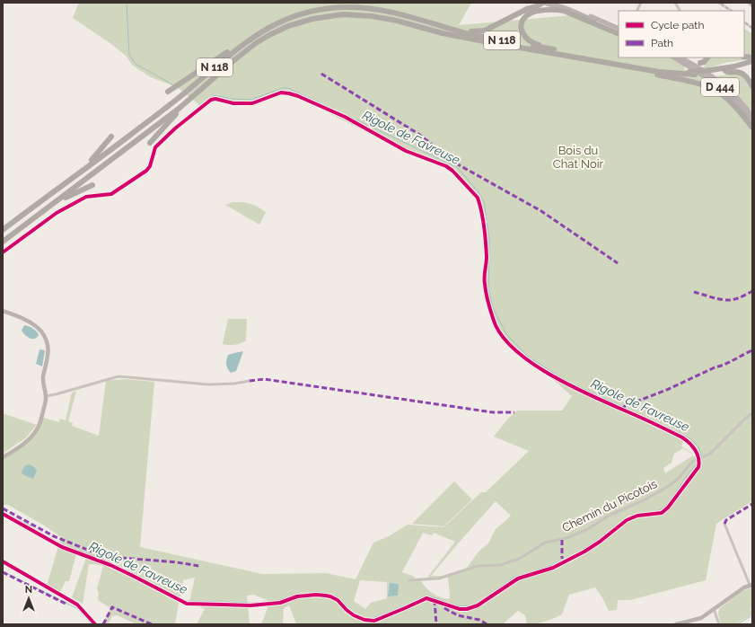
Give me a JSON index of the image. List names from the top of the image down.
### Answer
{
  "streets": {
    "highway": ["N 118"],
    "main road": ["D 444"],
    "street": ["Chemin du Picotois"]
  },
  "water": ["Rigole de Favreuse"],
  "parks": ["Bois du Chat Noir"],
  "legend": ["Cycle path", "Path"],
  "north": "top"
}
